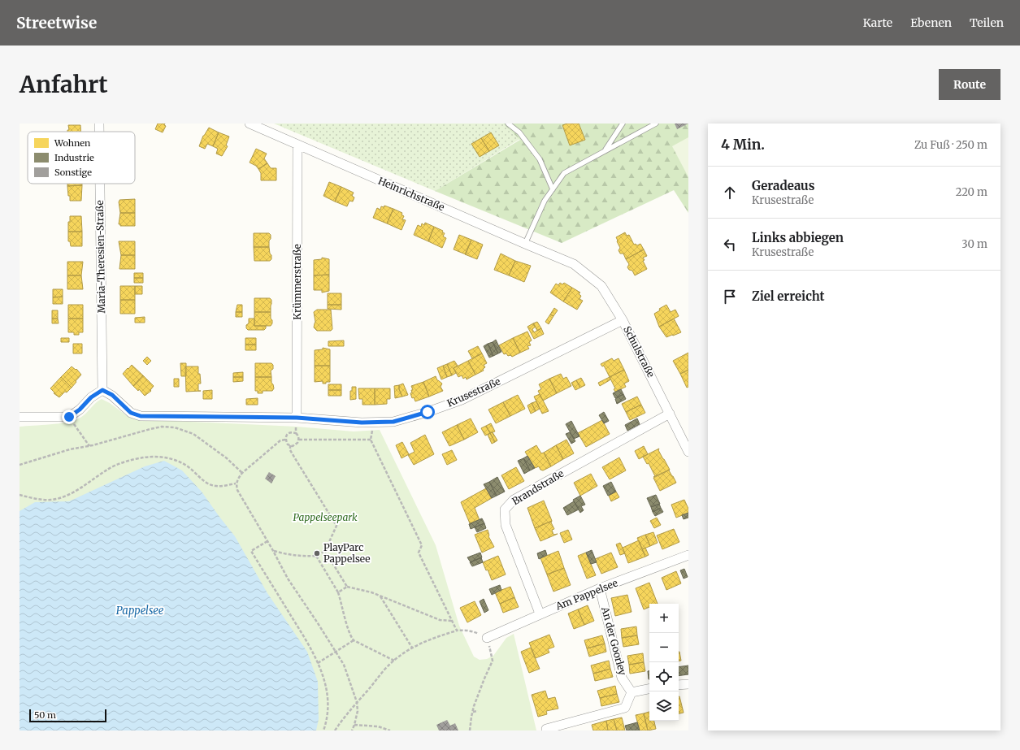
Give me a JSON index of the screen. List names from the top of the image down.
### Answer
{
  "streets": {
    "street": [
      "Heinrichstraße",
      "Maria-Theresien-Straße",
      "Krümmerstraße",
      "Schulstraße",
      "Krusestraße",
      "Brandstraße",
      "Am Pappelsee",
      "An der Goorley"
    ]
  },
  "crossings": [
    ["Heinrichstraße", "Krümmerstraße"],
    ["Heinrichstraße", "Schulstraße"],
    ["Maria-Theresien-Straße", "Krusestraße"],
    ["Krümmerstraße", "Krusestraße"],
    ["Schulstraße", "Krusestraße"],
    ["Schulstraße", "Brandstraße"],
    ["Brandstraße", "Am Pappelsee"],
    ["Am Pappelsee", "An der Goorley"]
  ],
  "water": ["Pappelsee"],
  "parks": ["Pappelseepark"],
  "places": ["PlayParc Pappelsee"],
  "legend": ["Wohnen", "Industrie", "Sonstige"],
  "scale_bar": "50 m",
  "page": {
    "header": "Streetwise",
    "nav": ["Karte", "Ebenen", "Teilen"],
    "buttons": "Route",
    "title": "Anfahrt",
    "heading": ["4 Min.", "Zu Fuß · 250 m"],
    "list": [
      ["Geradeaus", "Krusestraße", "220 m"],
      ["Links abbiegen", "Krusestraße", "30 m"],
      "Ziel erreicht"
    ],
    "map_buttons": ["+", "−"],
    "scale": "50 m"
  }
}
